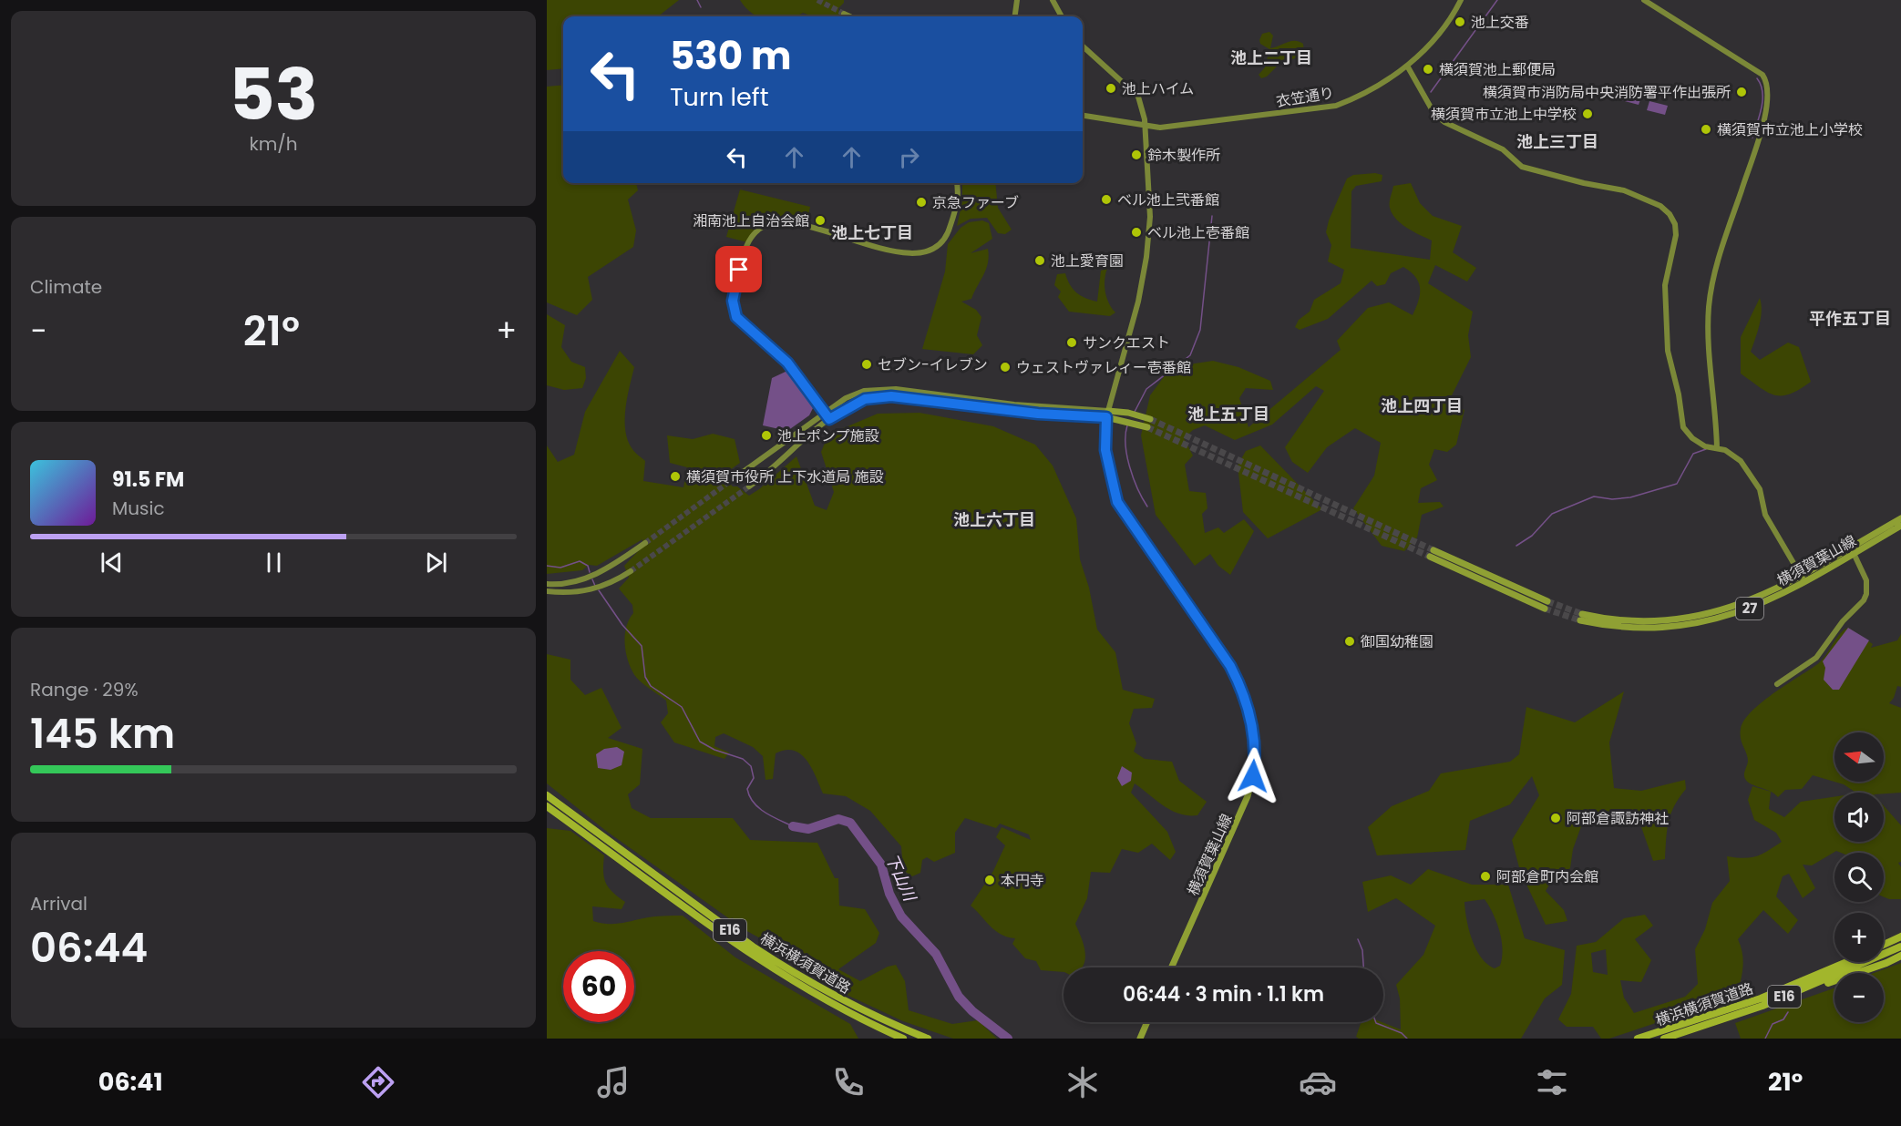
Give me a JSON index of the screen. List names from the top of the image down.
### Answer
{
  "streets": {
    "highway": ["E16", "横浜横須賀道路"],
    "main road": ["横須賀葉山線", "27"],
    "street": ["衣笠通り"]
  },
  "districts": [
    "池上二丁目",
    "池上三丁目",
    "池上七丁目",
    "平作五丁目",
    "池上四丁目",
    "池上五丁目",
    "池上六丁目"
  ],
  "water": ["下山川"],
  "places": [
    "池上交番",
    "横須賀池上郵便局",
    "池上ハイム",
    "横須賀市消防局中央消防署平作出張所",
    "横須賀市立池上中学校",
    "横須賀市立池上小学校",
    "鈴木製作所",
    "ベル池上弐番館",
    "京急ファーブ",
    "湘南池上自治会館",
    "ベル池上壱番館",
    "池上愛育園",
    "サンクエスト",
    "セブン-イレブン",
    "ウェストヴァレィー壱番館",
    "池上ポンプ施設",
    "横須賀市役所 上下水道局 施設",
    "御国幼稚園",
    "阿部倉諏訪神社",
    "阿部倉町内会館",
    "本円寺"
  ],
  "north": "left",
  "page": {
    "tile": [
      ["53", "km/h"],
      "Climate",
      ["Range · 29%", "145 km"],
      ["Arrival", "06:44"]
    ],
    "turn": ["530 m", "Turn left"],
    "heat": ["−", "21°", "+"],
    "song": ["91.5 FM", "Music"],
    "map_buttons": ["+", "−"],
    "limit": "60",
    "trip": "06:44 · 3 min · 1.1 km",
    "tabs": ["06:41", "21°"]
  }
}
